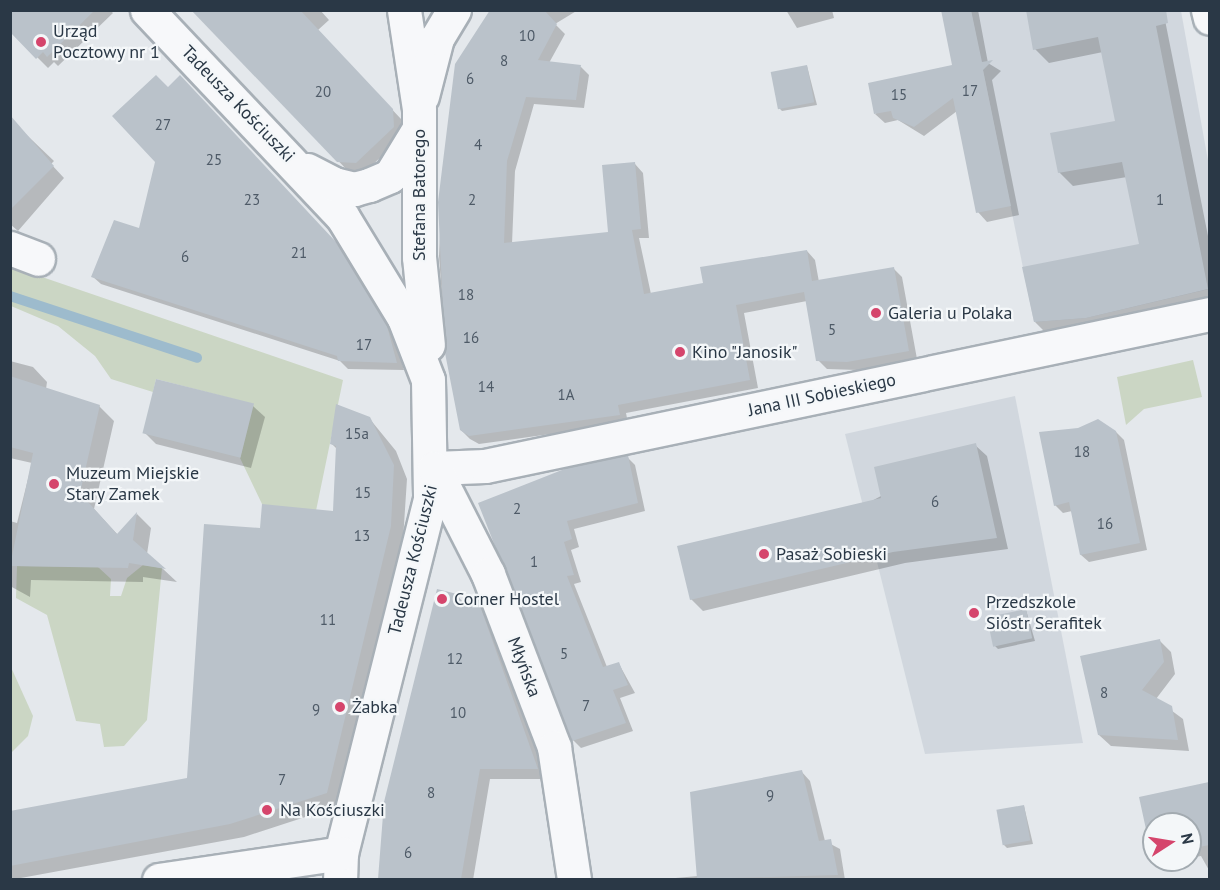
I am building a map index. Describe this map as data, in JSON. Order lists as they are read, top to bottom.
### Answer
{
  "streets": {
    "street": [
      "Tadeusza Kościuszki",
      "Stefana Batorego",
      "Jana III Sobieskiego",
      "Młyńska"
    ]
  },
  "crossings": [
    ["Tadeusza Kościuszki", "Stefana Batorego"],
    ["Tadeusza Kościuszki", "Jana III Sobieskiego"],
    ["Tadeusza Kościuszki", "Młyńska"],
    ["Jana III Sobieskiego", "Młyńska"]
  ],
  "places": [
    "Urząd Pocztowy nr 1",
    "Galeria u Polaka",
    "Kino \"Janosik\"",
    "Muzeum Miejskie Stary Zamek",
    "Pasaż Sobieski",
    "Corner Hostel",
    "Przedszkole Sióstr Serafitek",
    "Żabka",
    "Na Kościuszki"
  ],
  "house_numbers": [
    "10",
    "8",
    "6",
    "17",
    "20",
    "15",
    "27",
    "4",
    "25",
    "23",
    "2",
    "1",
    "21",
    "6",
    "18",
    "5",
    "16",
    "17",
    "14",
    "1A",
    "15a",
    "18",
    "15",
    "6",
    "2",
    "16",
    "13",
    "1",
    "11",
    "5",
    "12",
    "8",
    "7",
    "9",
    "10",
    "7",
    "8",
    "9",
    "6"
  ],
  "north": "right"
}
